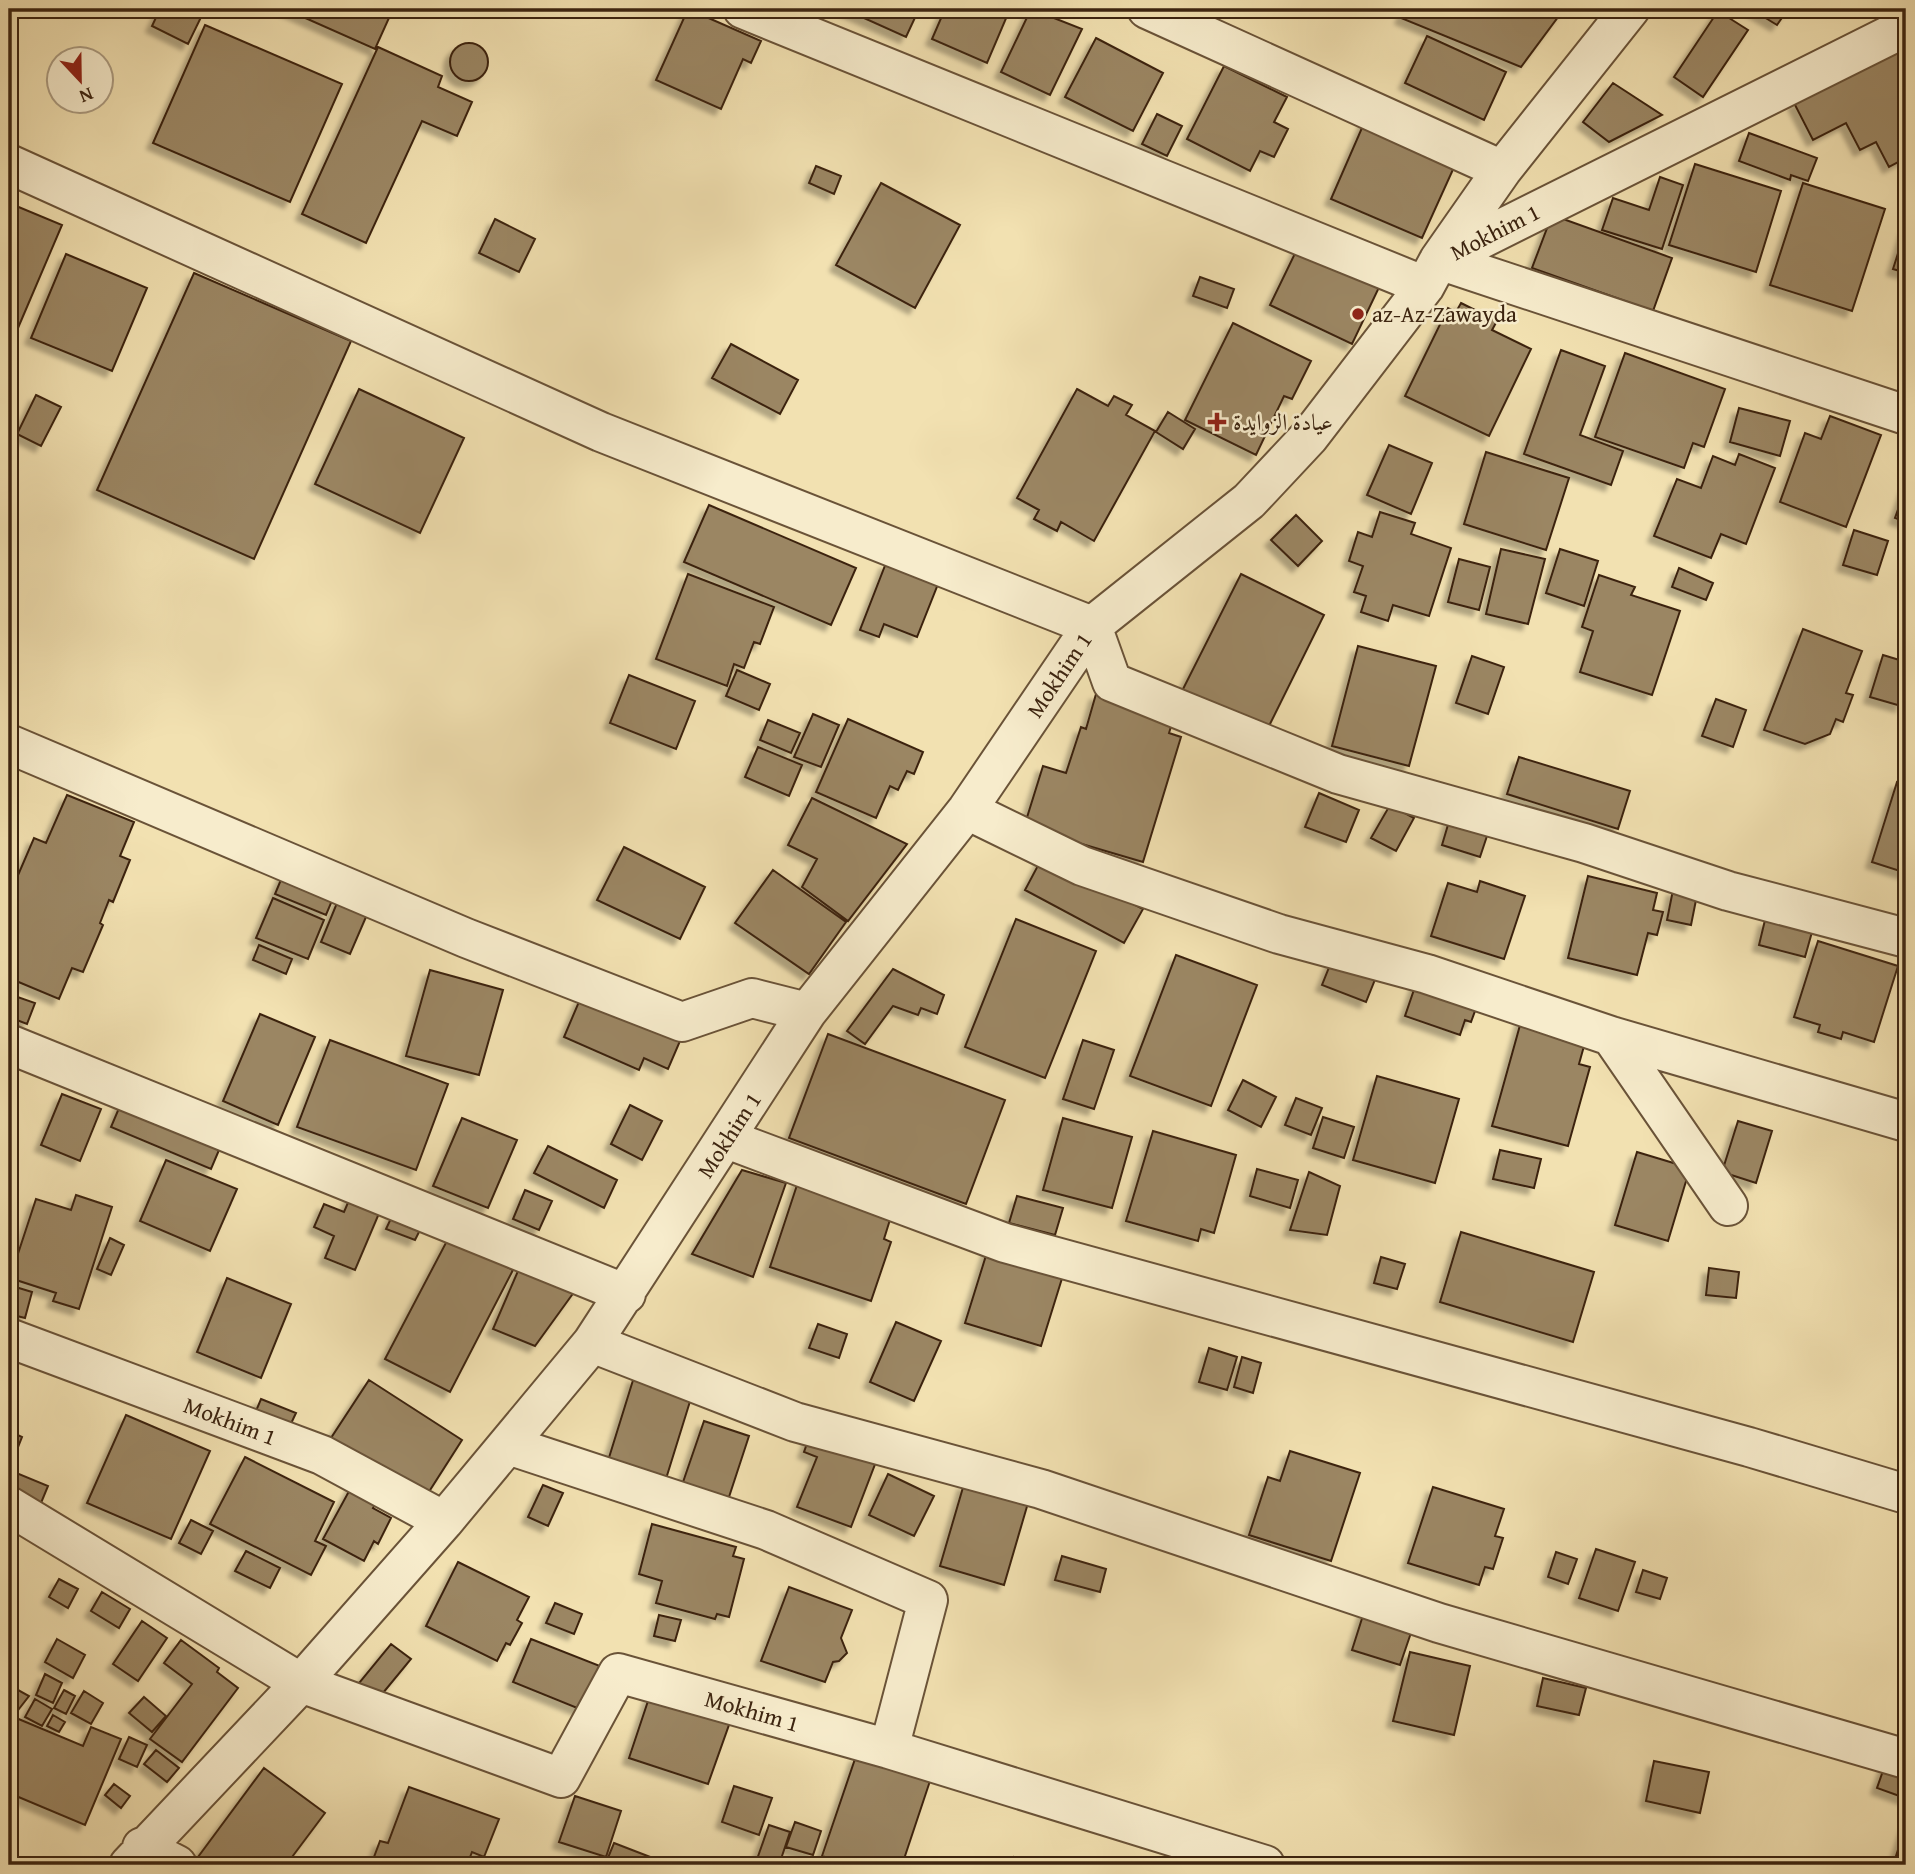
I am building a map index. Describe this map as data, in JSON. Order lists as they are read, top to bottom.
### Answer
{
  "streets": {
    "street": ["Mokhim 1"]
  },
  "places": {
    "other": ["az-Az-Zawayda"],
    "health": ["عيادة الزوايدة"]
  },
  "north": "bottom"
}
